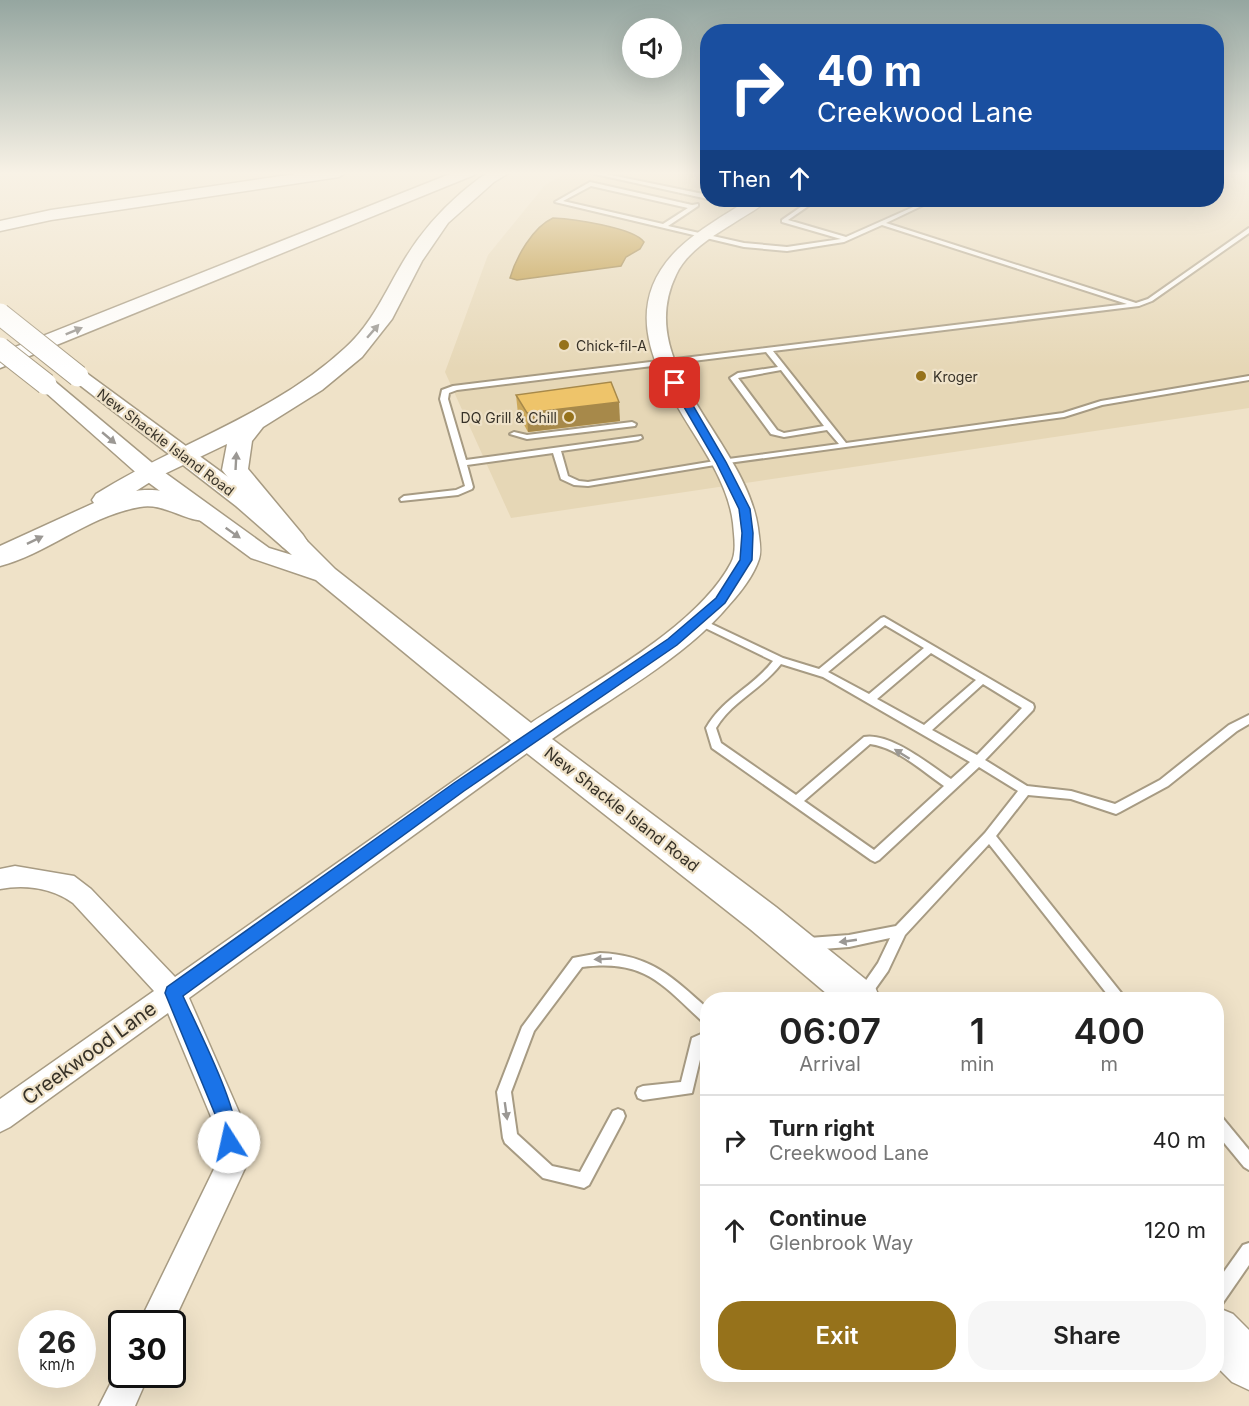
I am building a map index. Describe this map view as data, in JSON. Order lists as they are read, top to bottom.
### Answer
{
  "streets": {
    "main road": ["New Shackle Island Road"],
    "street": ["Creekwood Lane"]
  },
  "crossings": [
    ["New Shackle Island Road", "Creekwood Lane"]
  ],
  "places": ["Chick-fil-A", "Kroger", "DQ Grill & Chill"],
  "page": {
    "turn": ["40 m", "Creekwood Lane"],
    "then": "Then",
    "eta": [
      "06:07",
      "Arrival",
      "1",
      "min",
      "400",
      "m"
    ],
    "list": [
      {
        "name": "Turn right",
        "note": "Creekwood Lane",
        "value": "40 m"
      },
      {
        "name": "Continue",
        "note": "Glenbrook Way",
        "value": "120 m"
      }
    ],
    "buttons": ["Exit", "Share"],
    "speed": "26 km/h",
    "limit": "30"
  }
}
